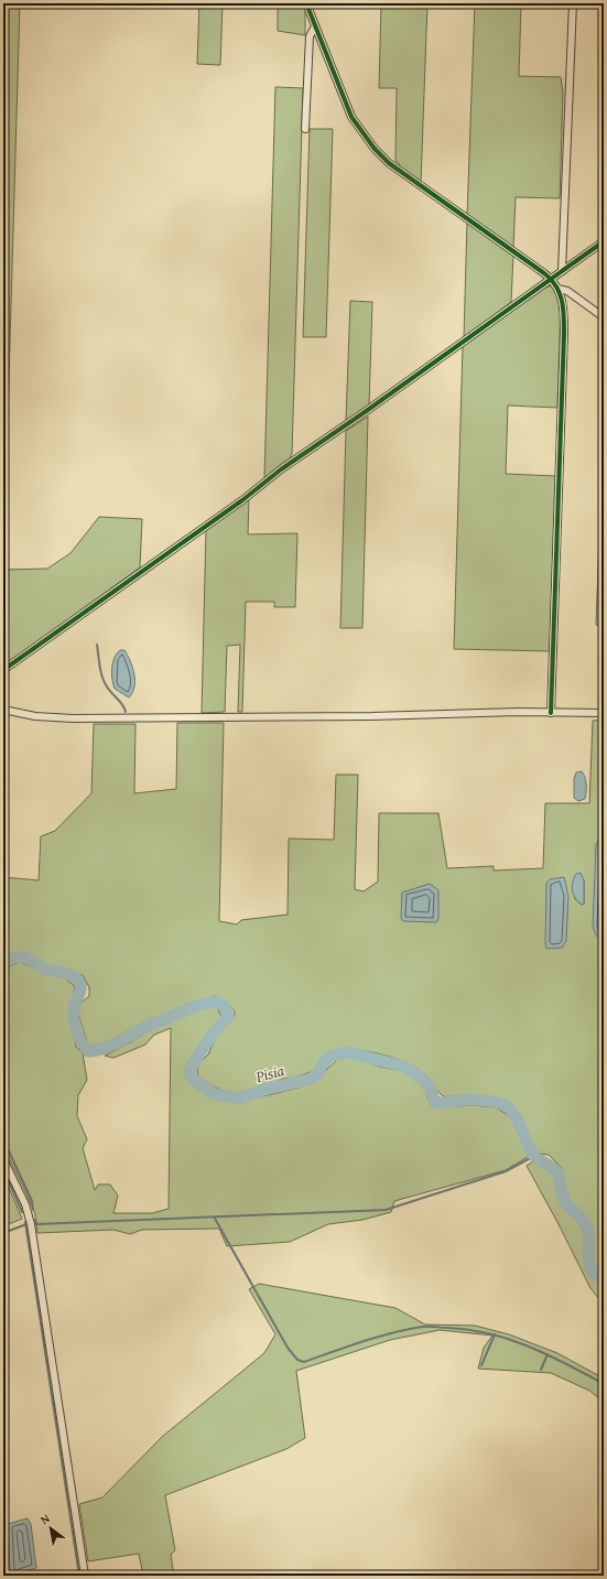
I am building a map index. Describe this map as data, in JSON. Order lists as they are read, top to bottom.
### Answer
{
  "water": ["Pisia"],
  "north": "top left"
}
